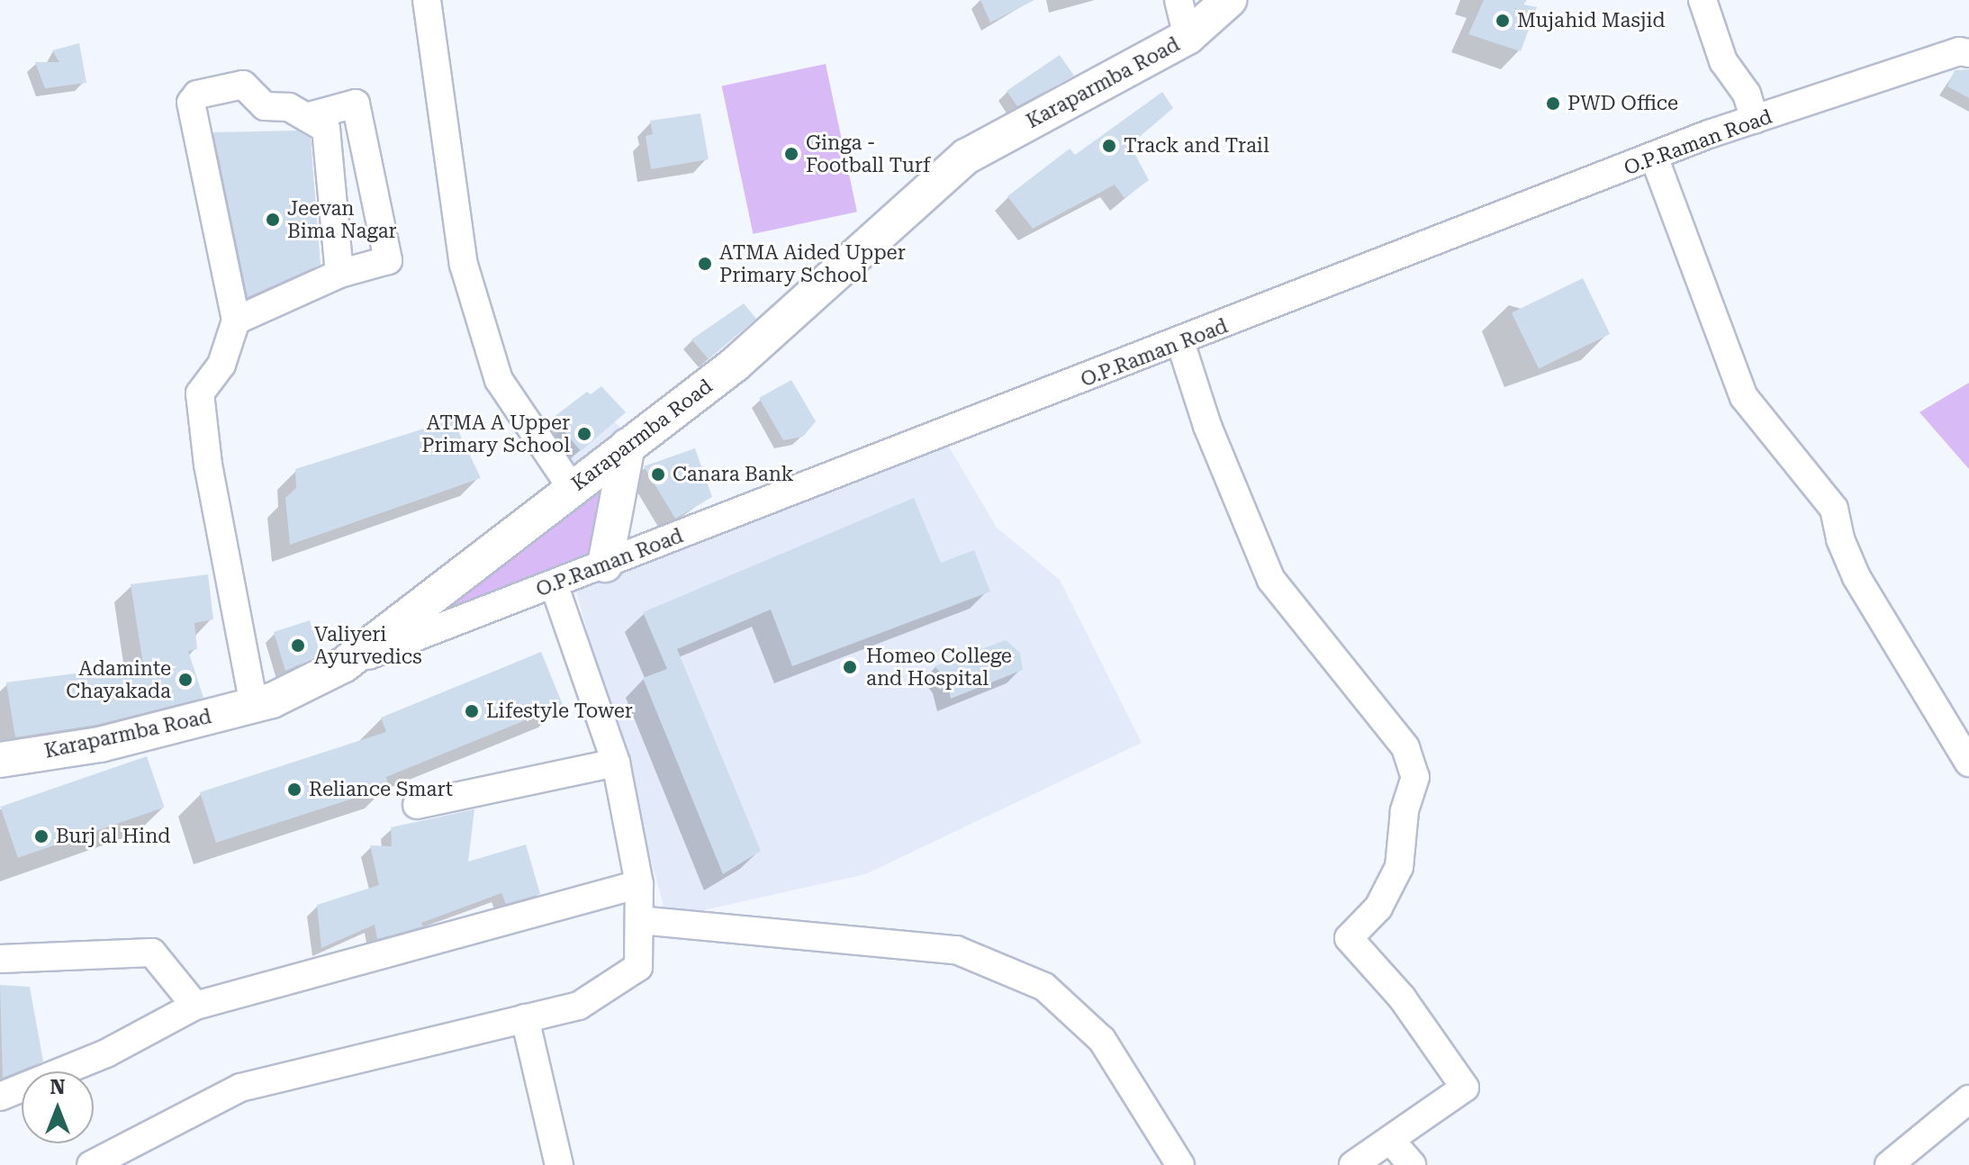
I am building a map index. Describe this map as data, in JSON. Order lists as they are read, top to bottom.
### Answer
{
  "streets": {
    "main road": ["Karaparmba Road"],
    "street": ["O.P.Raman Road"]
  },
  "crossings": [
    ["Karaparmba Road", "O.P.Raman Road"]
  ],
  "places": [
    "Mujahid Masjid",
    "PWD Office",
    "Track and Trail",
    "Ginga - Football Turf",
    "Jeevan Bima Nagar",
    "ATMA Aided Upper Primary School",
    "ATMA A Upper Primary School",
    "Canara Bank",
    "Valiyeri Ayurvedics",
    "Homeo College and Hospital",
    "Adaminte Chayakada",
    "Lifestyle Tower",
    "Reliance Smart",
    "Burj al Hind"
  ],
  "north": "top"
}
